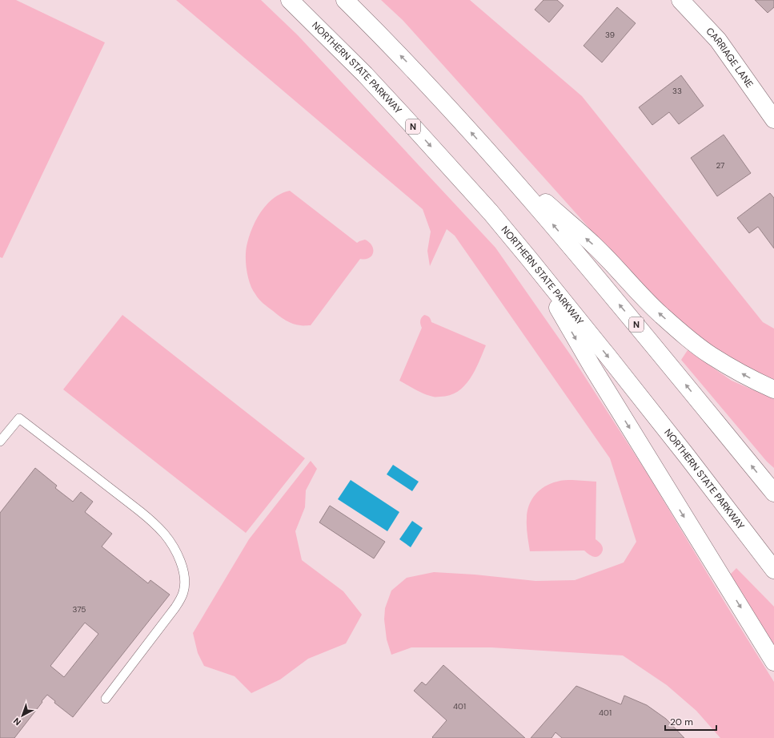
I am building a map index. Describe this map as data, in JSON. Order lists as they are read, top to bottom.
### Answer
{
  "streets": {
    "main road": ["CARRIAGE LANE", "NORTHERN STATE PARKWAY", "N"]
  },
  "house_numbers": [
    "39",
    "33",
    "27",
    "375",
    "401",
    "401"
  ],
  "scale_bar": "20 m",
  "north": "bottom left"
}
